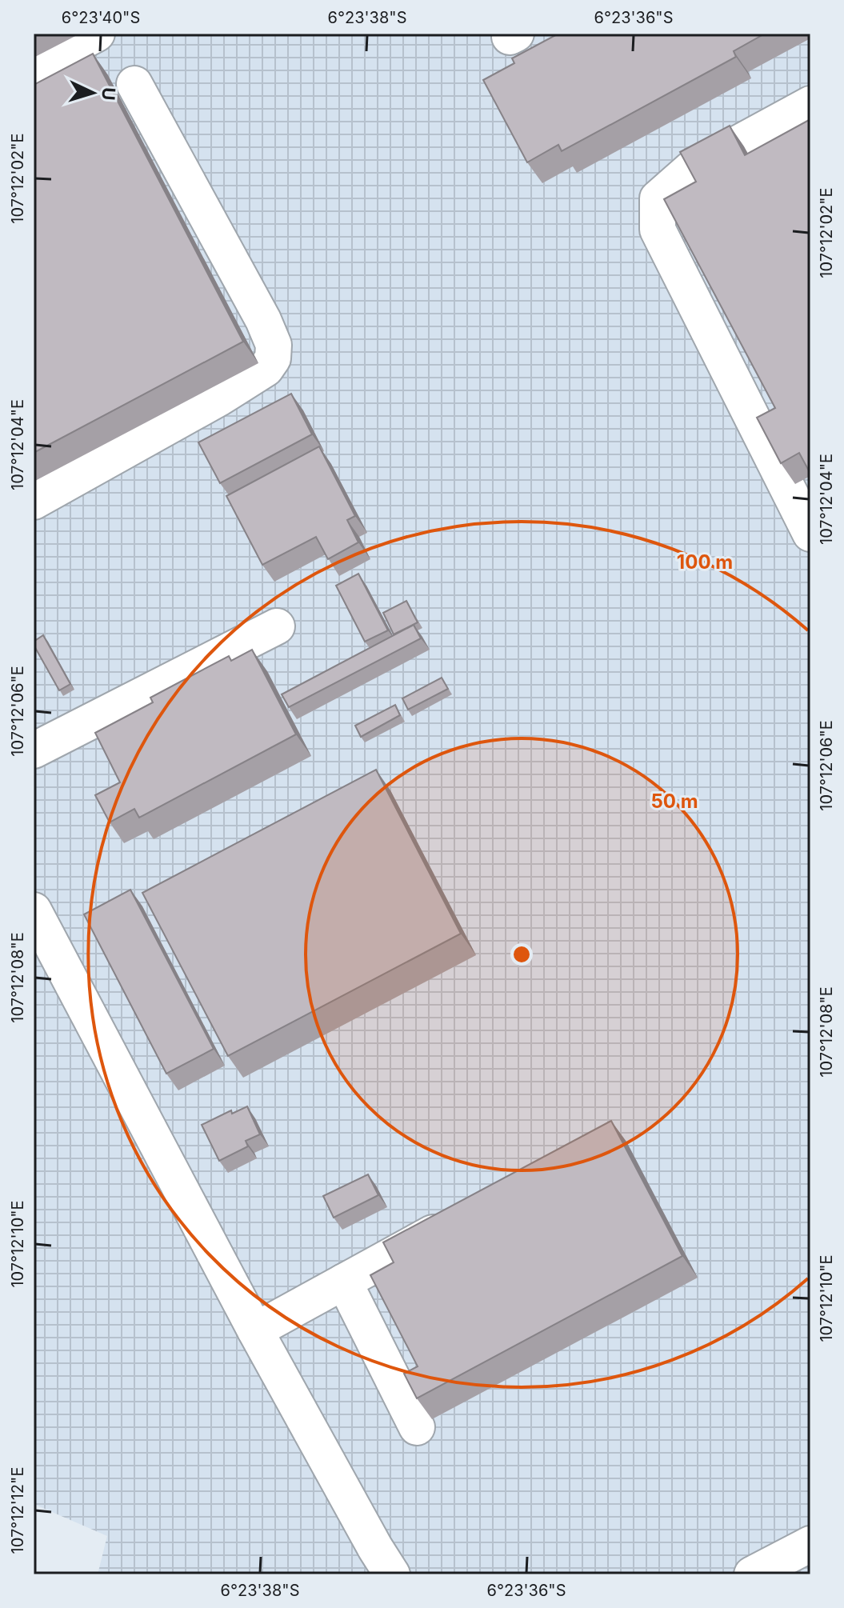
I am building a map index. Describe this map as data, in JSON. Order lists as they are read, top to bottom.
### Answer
{
  "north": "right",
  "coordinates": [
    "6°23'40\"S",
    "6°23'38\"S",
    "6°23'36\"S",
    "107°12'02\"E",
    "107°12'04\"E",
    "107°12'06\"E",
    "107°12'08\"E",
    "107°12'10\"E",
    "107°12'12\"E"
  ],
  "rings": ["100 m", "50 m"]
}
